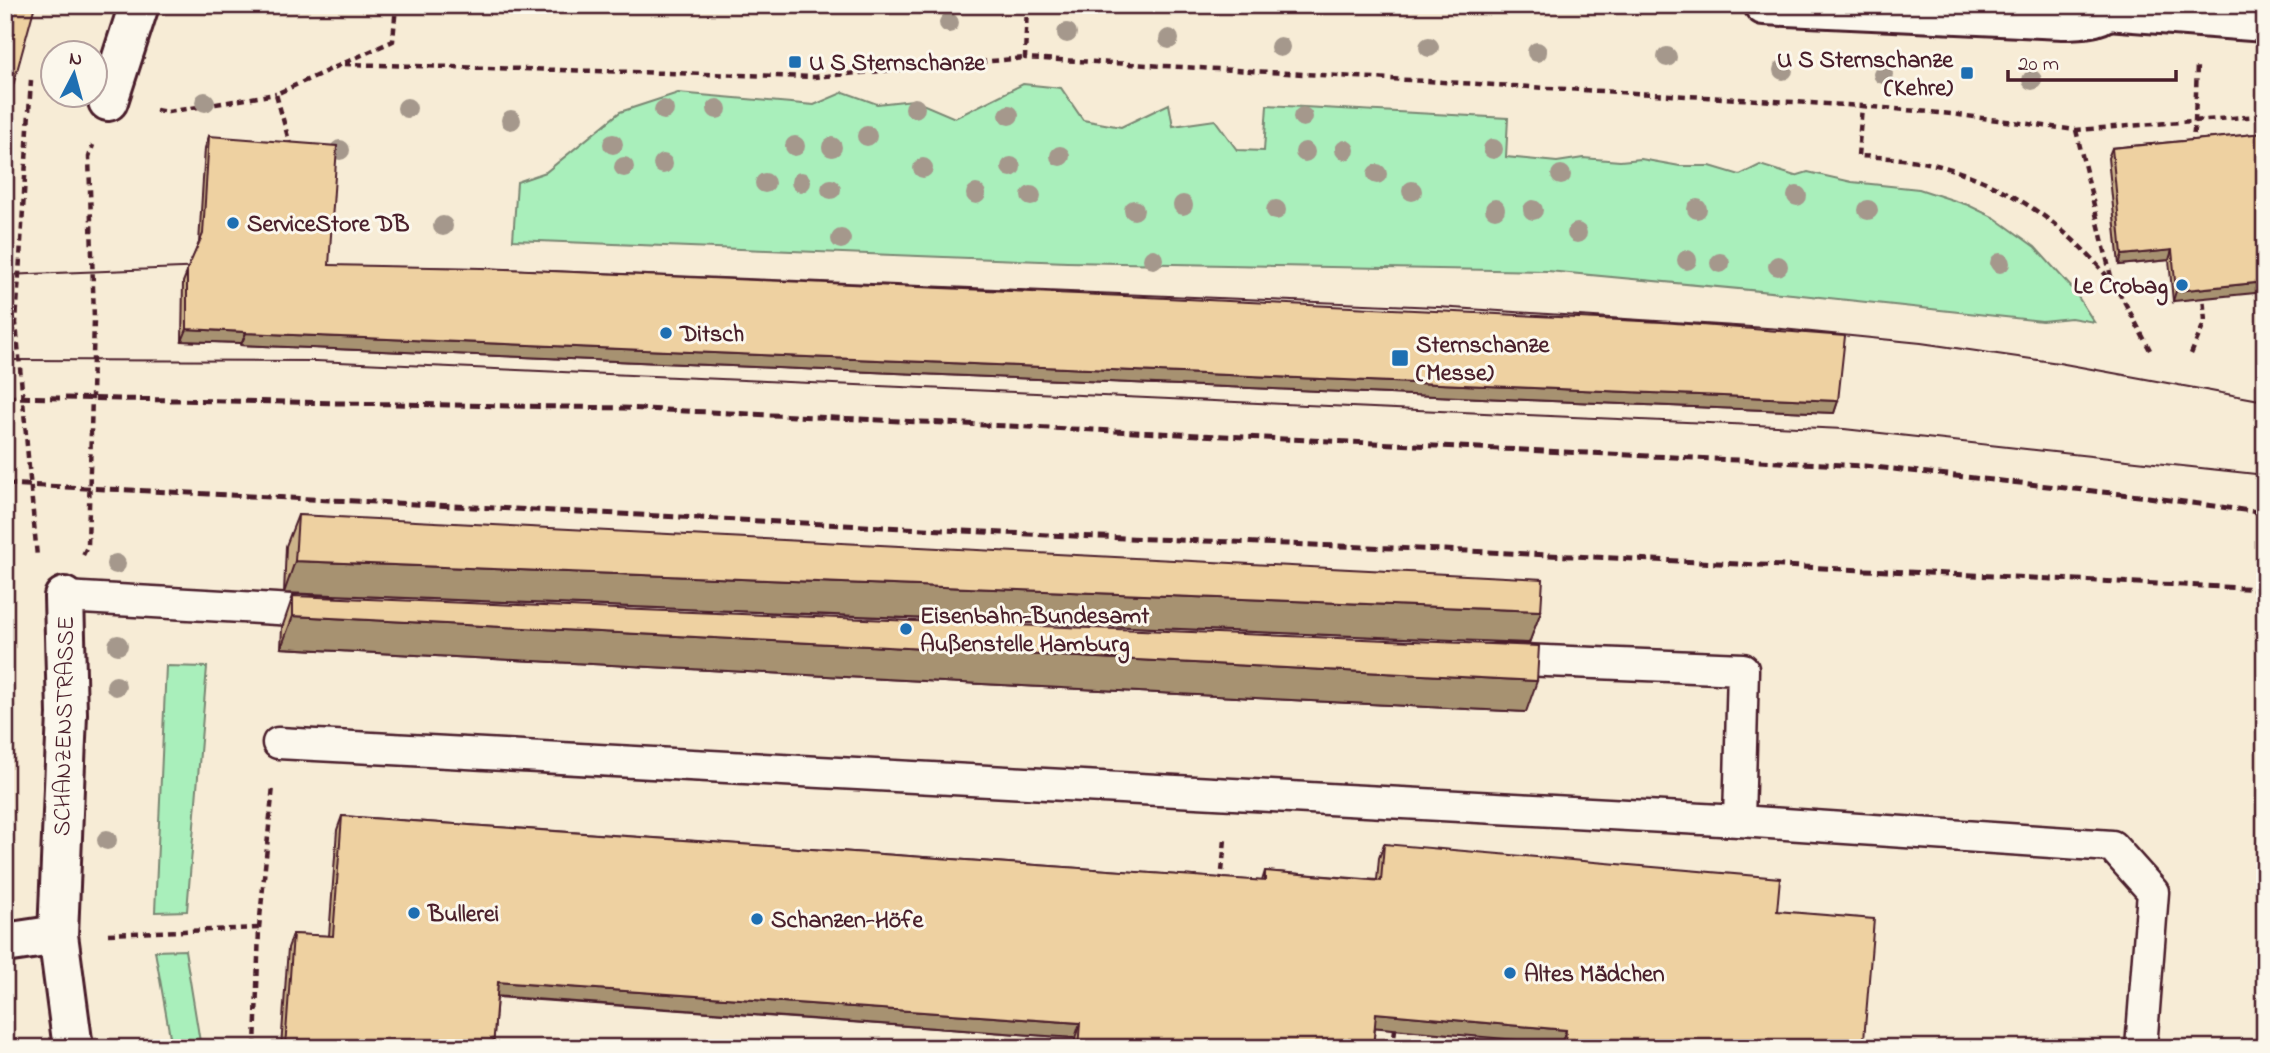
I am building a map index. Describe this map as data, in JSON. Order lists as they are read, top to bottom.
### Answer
{
  "streets": {
    "street": ["SCHANZENSTRASSE"]
  },
  "places": {
    "transit": ["U S Sternschanze", "U S Sternschanze (Kehre)", "Sternschanze (Messe)"],
    "other": [
      "ServiceStore DB",
      "Le Crobag",
      "Ditsch",
      "Eisenbahn-Bundesamt Außenstelle Hamburg",
      "Bullerei",
      "Schanzen-Höfe",
      "Altes Mädchen"
    ]
  },
  "scale_bar": "20 m",
  "north": "top"
}
